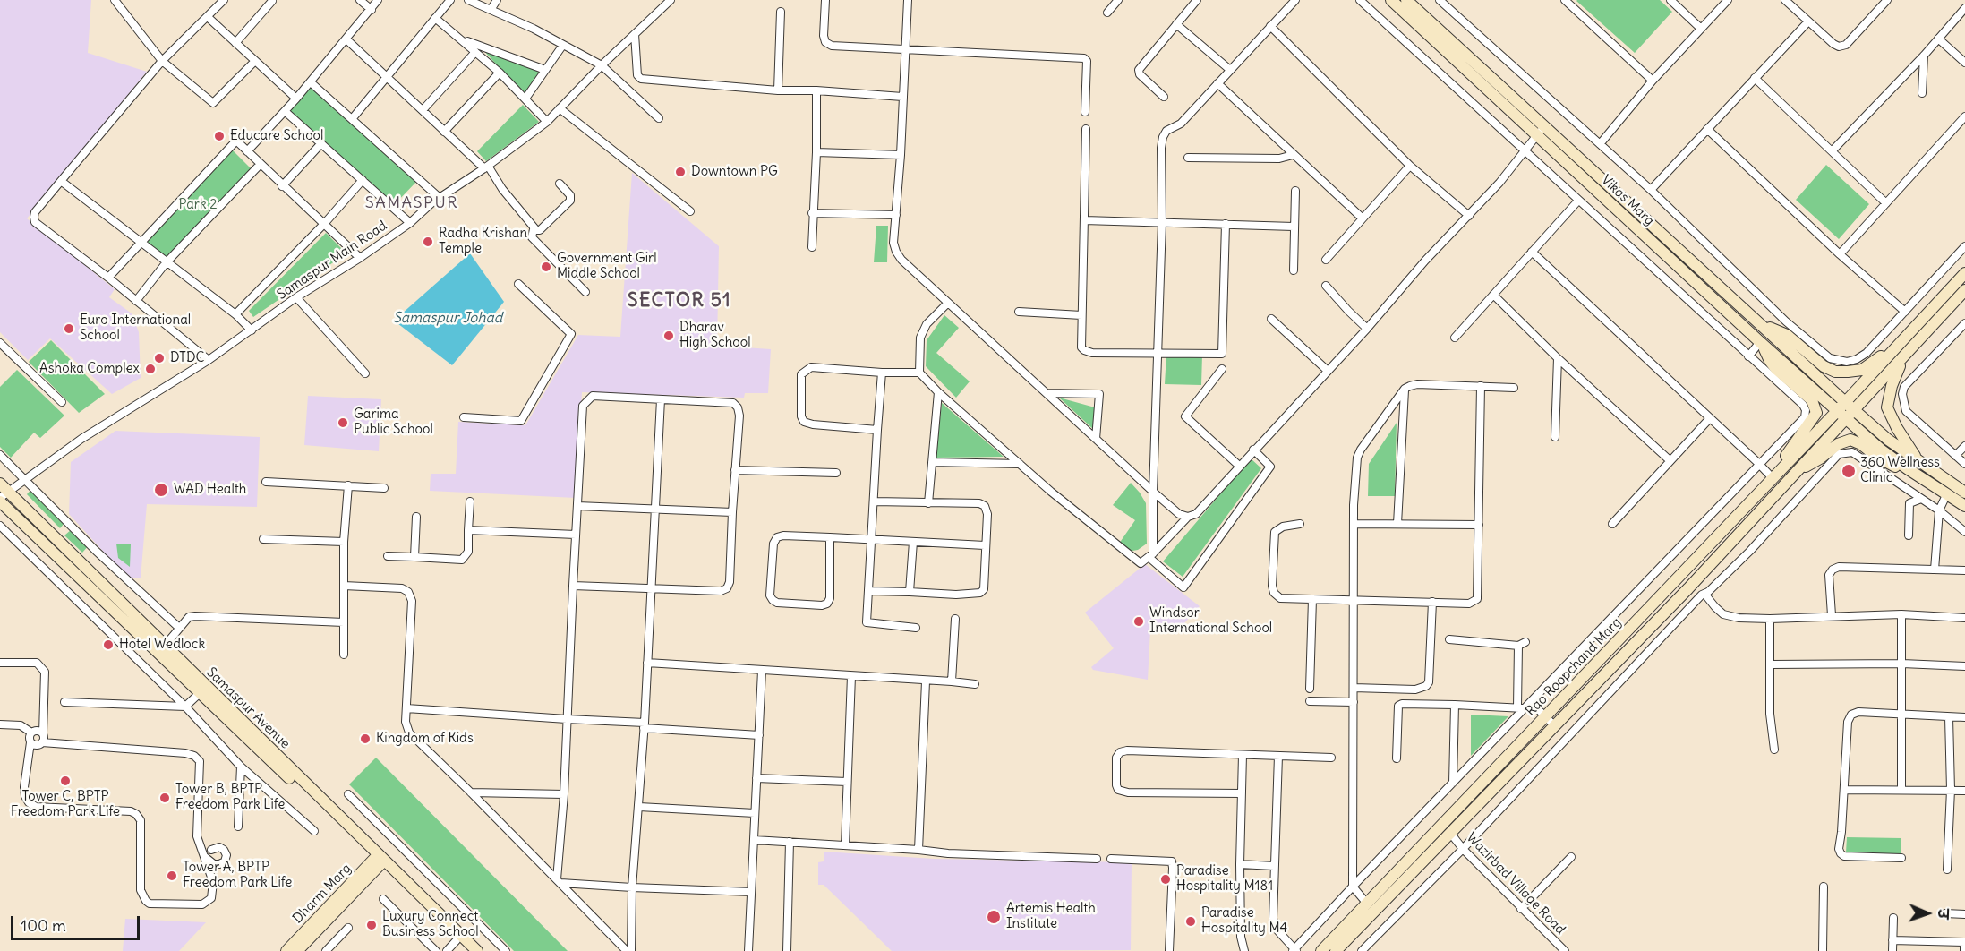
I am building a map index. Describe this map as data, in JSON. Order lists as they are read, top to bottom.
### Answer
{
  "streets": {
    "main road": [
      "Vikas Marg",
      "Rao Roopchand Marg",
      "Samaspur Avenue",
      "Dharm Marg"
    ],
    "street": ["Samaspur Main Road", "Wazirbad Village Road"]
  },
  "crossings": [
    ["Vikas Marg", "Rao Roopchand Marg"],
    ["Samaspur Main Road", "Samaspur Avenue"],
    ["Rao Roopchand Marg", "Wazirbad Village Road"],
    ["Samaspur Avenue", "Dharm Marg"]
  ],
  "districts": ["SAMASPUR", "SECTOR 51"],
  "water": ["Samaspur Johad"],
  "parks": ["Park 2"],
  "places": [
    "Educare School",
    "Downtown PG",
    "Radha Krishan Temple",
    "Government Girl Middle School",
    "Euro International School",
    "Dharav High School",
    "DTDC",
    "Ashoka Complex",
    "Garima Public School",
    "360 Wellness Clinic",
    "WAD Health",
    "Windsor International School",
    "Hotel Wedlock",
    "Kingdom of Kids",
    "Tower C, BPTP Freedom Park Life",
    "Tower B, BPTP Freedom Park Life",
    "Tower A, BPTP Freedom Park Life",
    "Paradise Hospitality M181",
    "Artemis Health Institute",
    "Paradise Hospitality M4",
    "Luxury Connect Business School"
  ],
  "scale_bar": "100 m",
  "north": "right"
}
